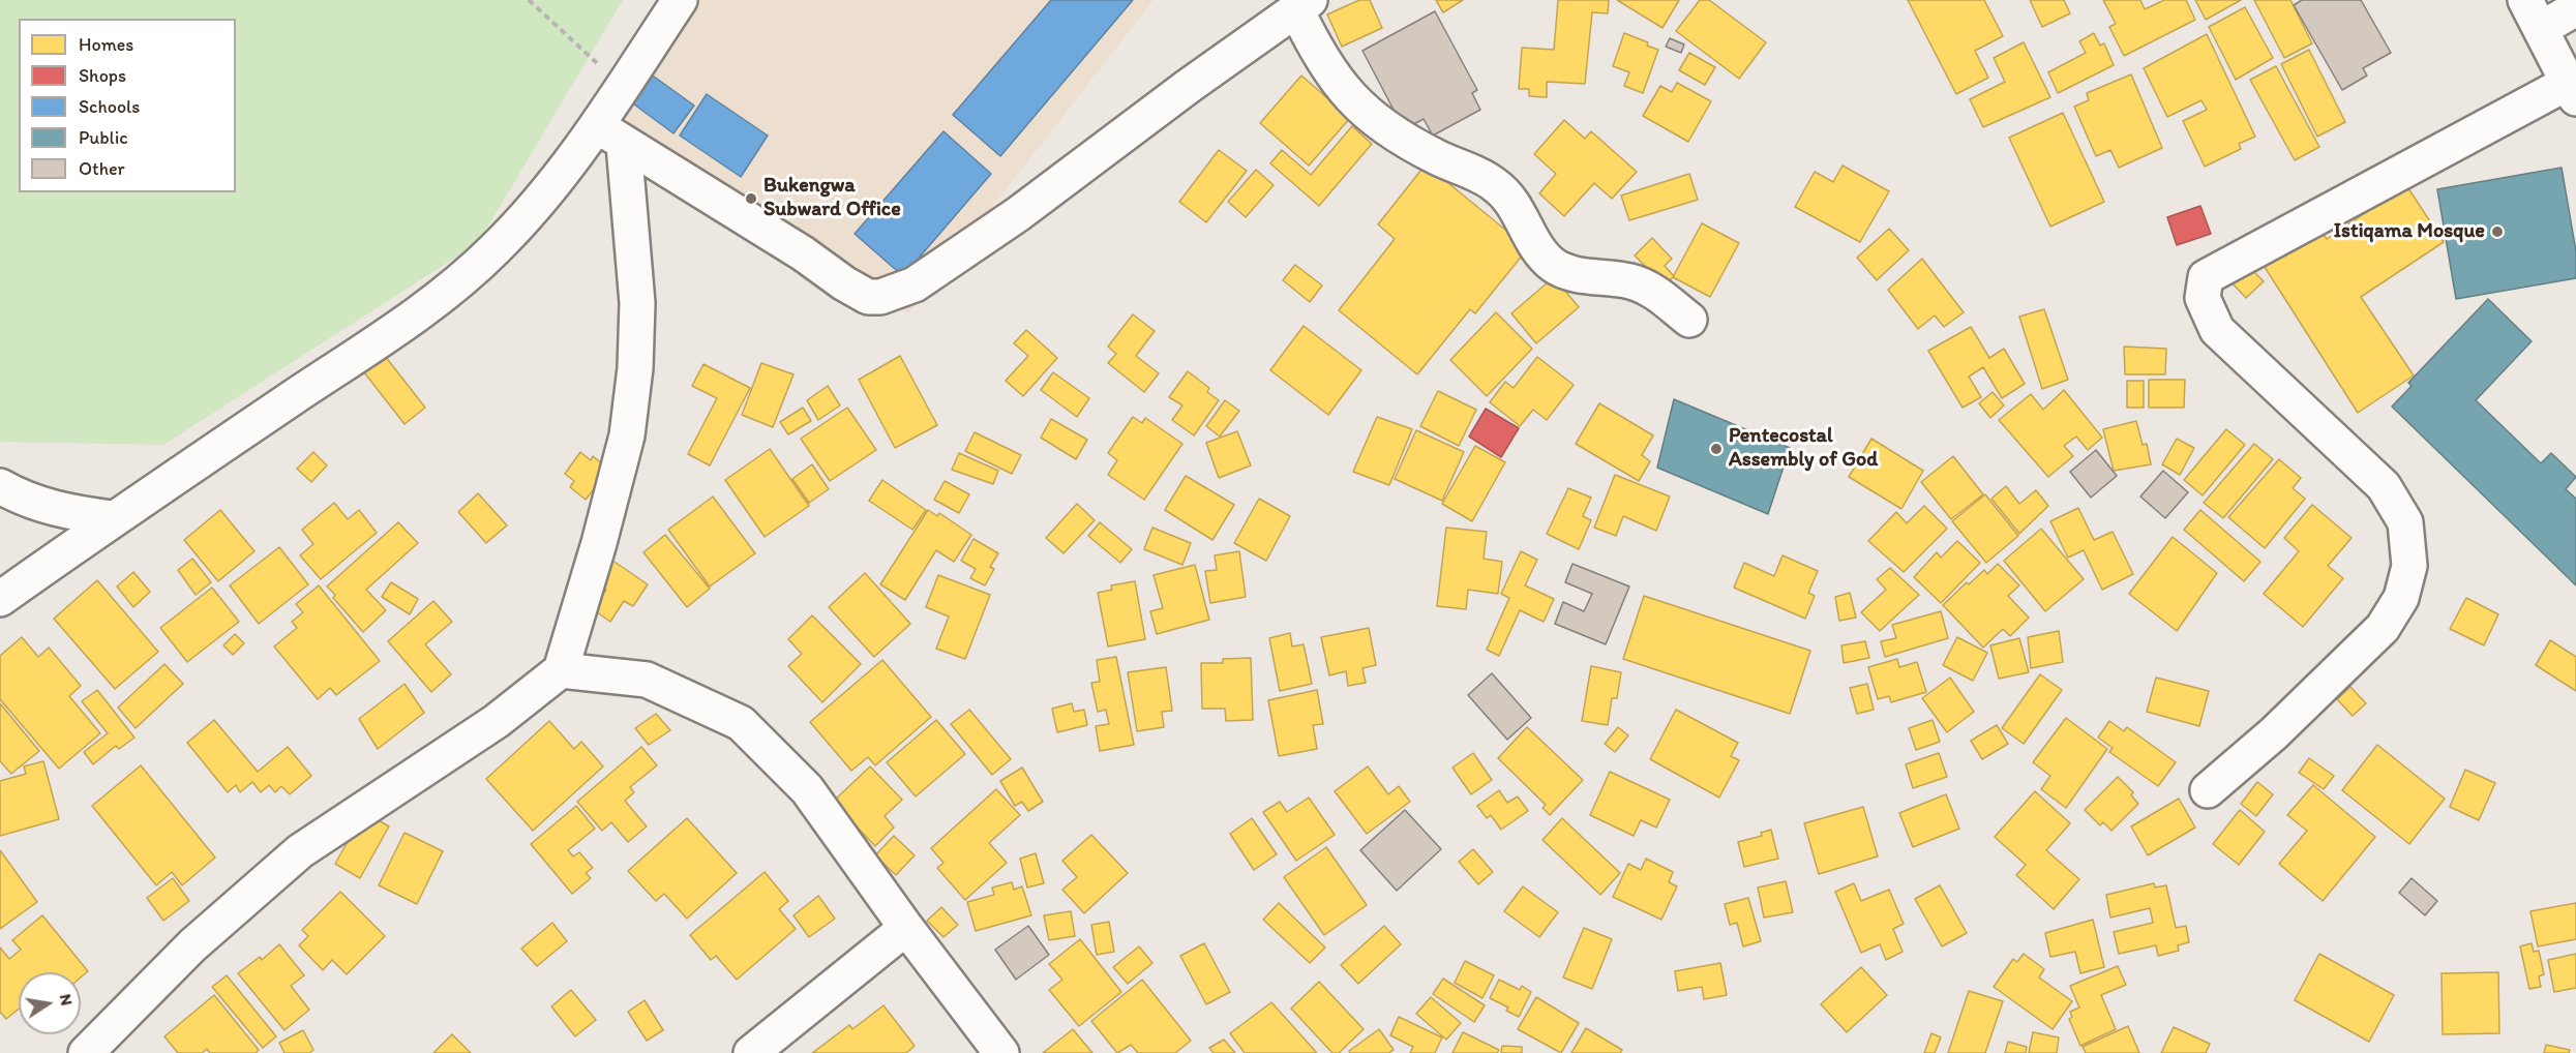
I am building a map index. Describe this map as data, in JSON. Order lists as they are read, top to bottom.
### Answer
{
  "places": ["Bukengwa Subward Office", "Istiqama Mosque", "Pentecostal Assembly of God"],
  "legend": [
    "Homes",
    "Shops",
    "Schools",
    "Public",
    "Other"
  ],
  "north": "right"
}
